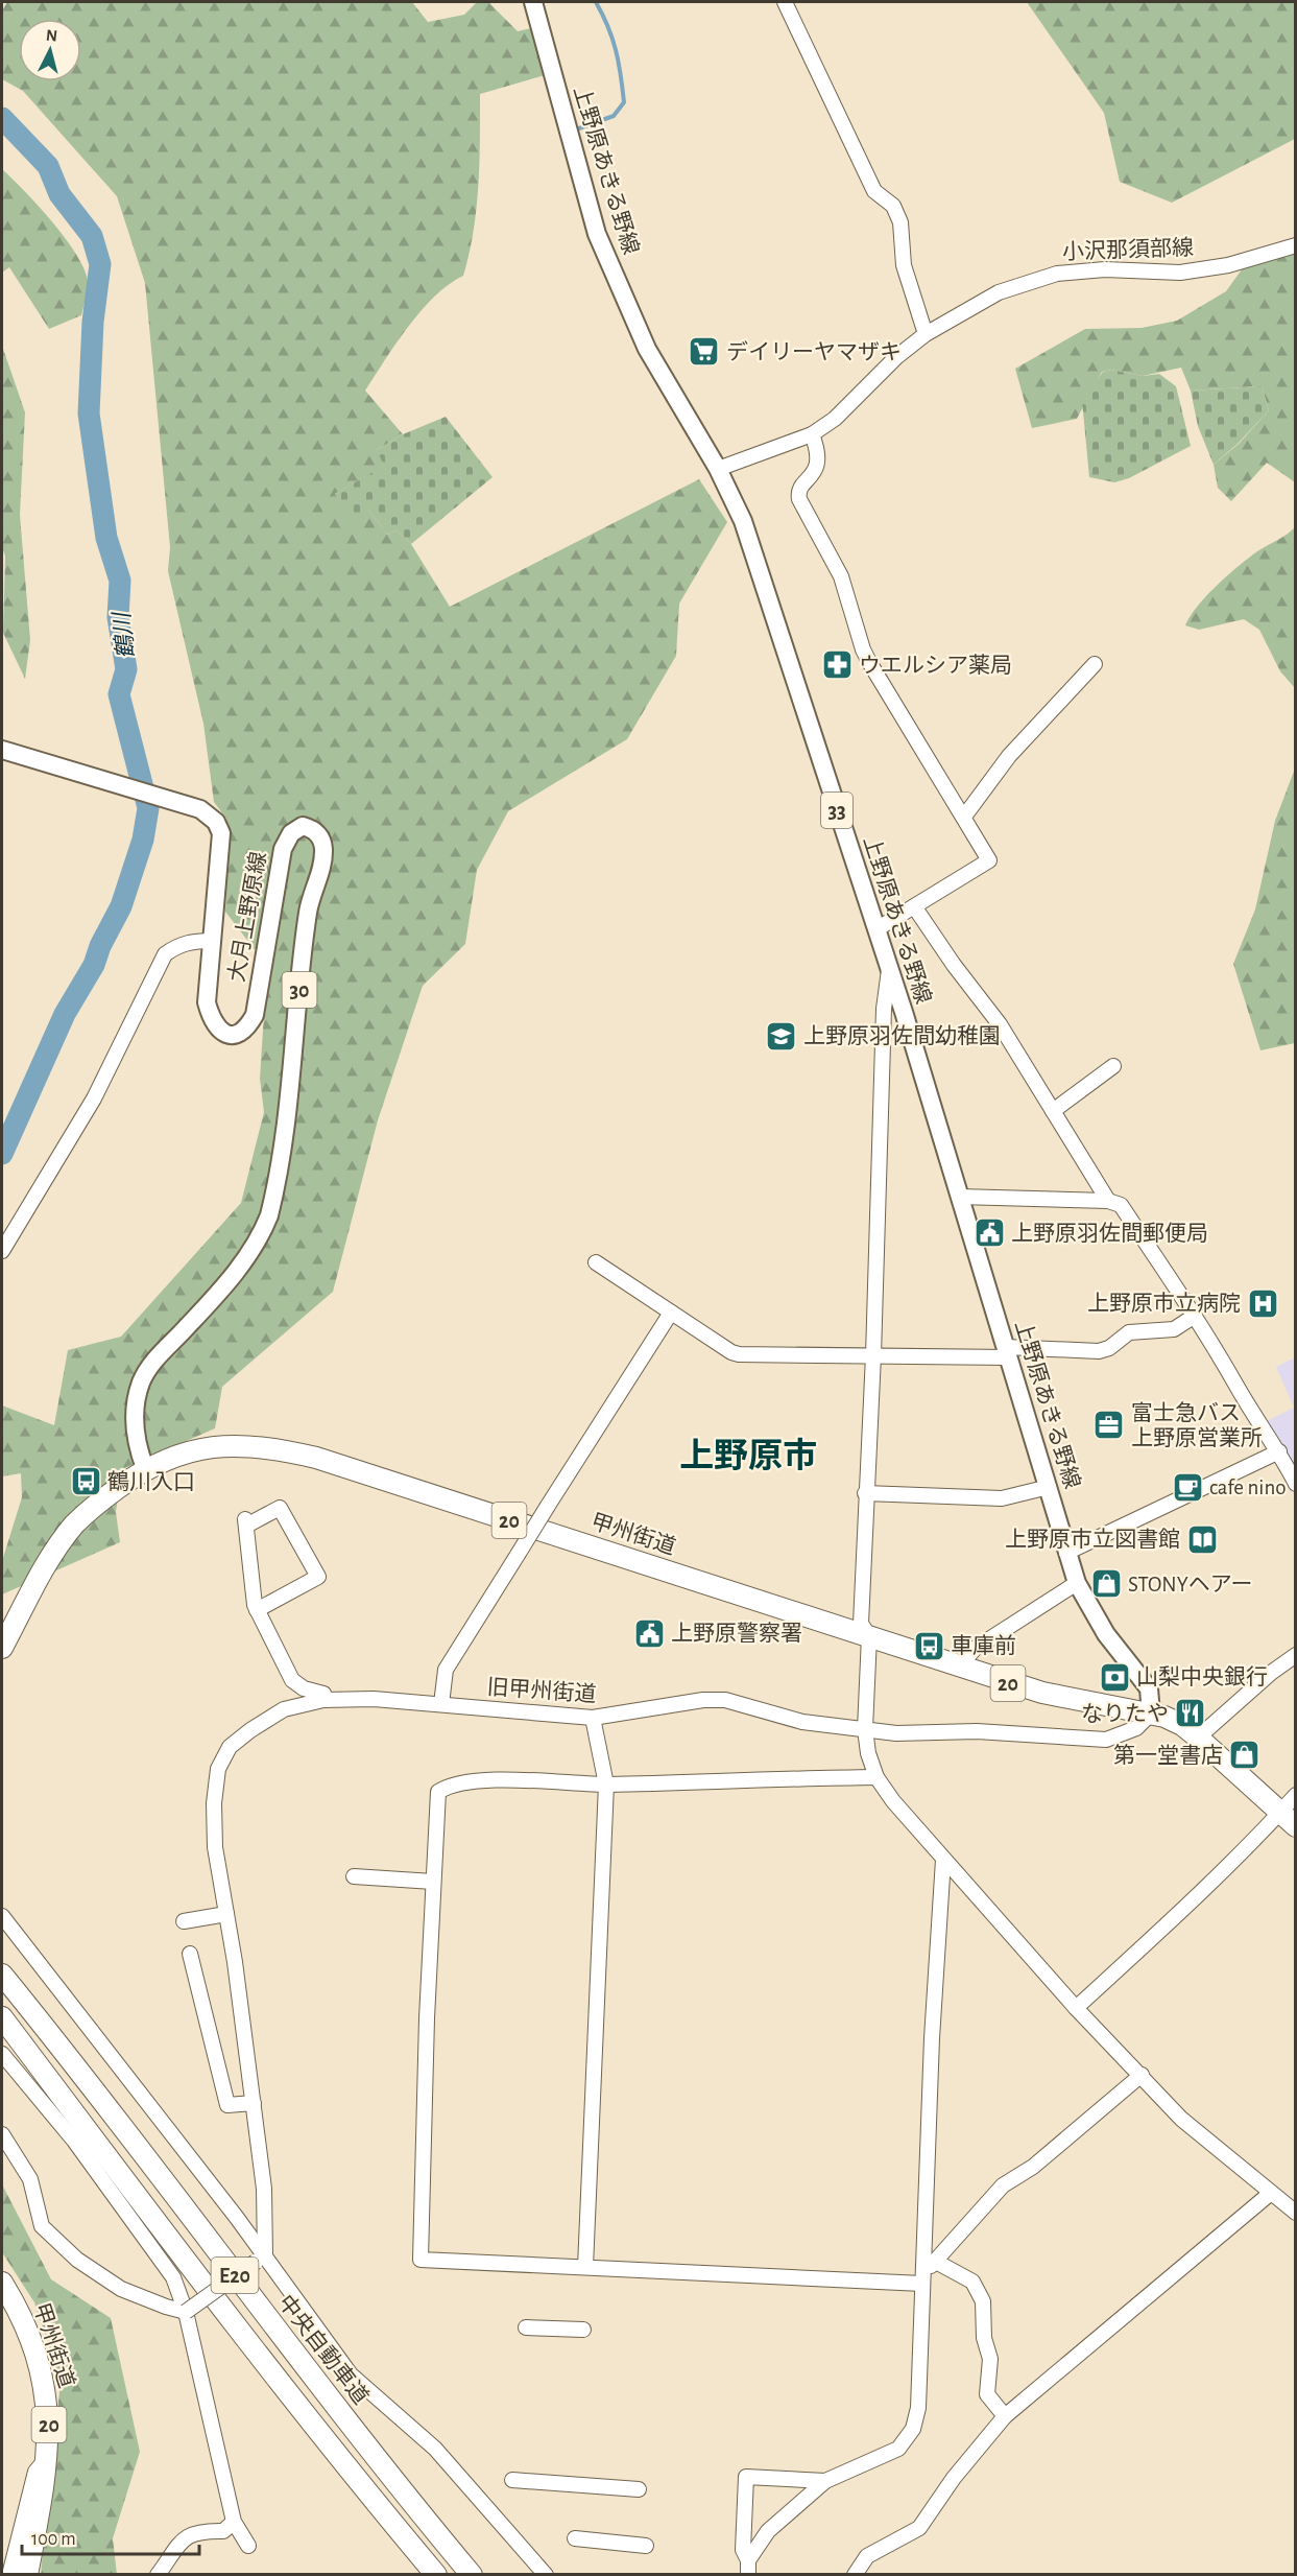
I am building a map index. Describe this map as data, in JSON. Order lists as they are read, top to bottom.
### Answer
{
  "streets": {
    "highway": [
      "20",
      "甲州街道",
      "E20",
      "中央自動車道"
    ],
    "main road": [
      "上野原あきる野線",
      "33",
      "大月上野原線",
      "30"
    ],
    "street": ["小沢那須部線", "旧甲州街道"]
  },
  "crossings": [
    ["上野原あきる野線", "小沢那須部線"],
    ["上野原あきる野線", "甲州街道"],
    ["上野原あきる野線", "旧甲州街道"],
    ["大月上野原線", "甲州街道"],
    ["甲州街道", "旧甲州街道"]
  ],
  "districts": ["上野原市"],
  "water": ["鶴川"],
  "places": {
    "supermarket": ["デイリーヤマザキ"],
    "pharmacy": ["ウエルシア薬局"],
    "school or university": ["上野原羽佐間幼稚園"],
    "public building": ["上野原羽佐間郵便局", "上野原警察署"],
    "hospital": ["上野原市立病院"],
    "office": ["富士急バス 上野原営業所"],
    "bus stop": ["鶴川入口", "車庫前"],
    "cafe": ["cafe nino"],
    "library": ["上野原市立図書館"],
    "shop": ["STONYヘアー", "第一堂書店"],
    "bank": ["山梨中央銀行"],
    "restaurant": ["なりたや"]
  },
  "scale_bar": "100 m",
  "north": "top"
}
